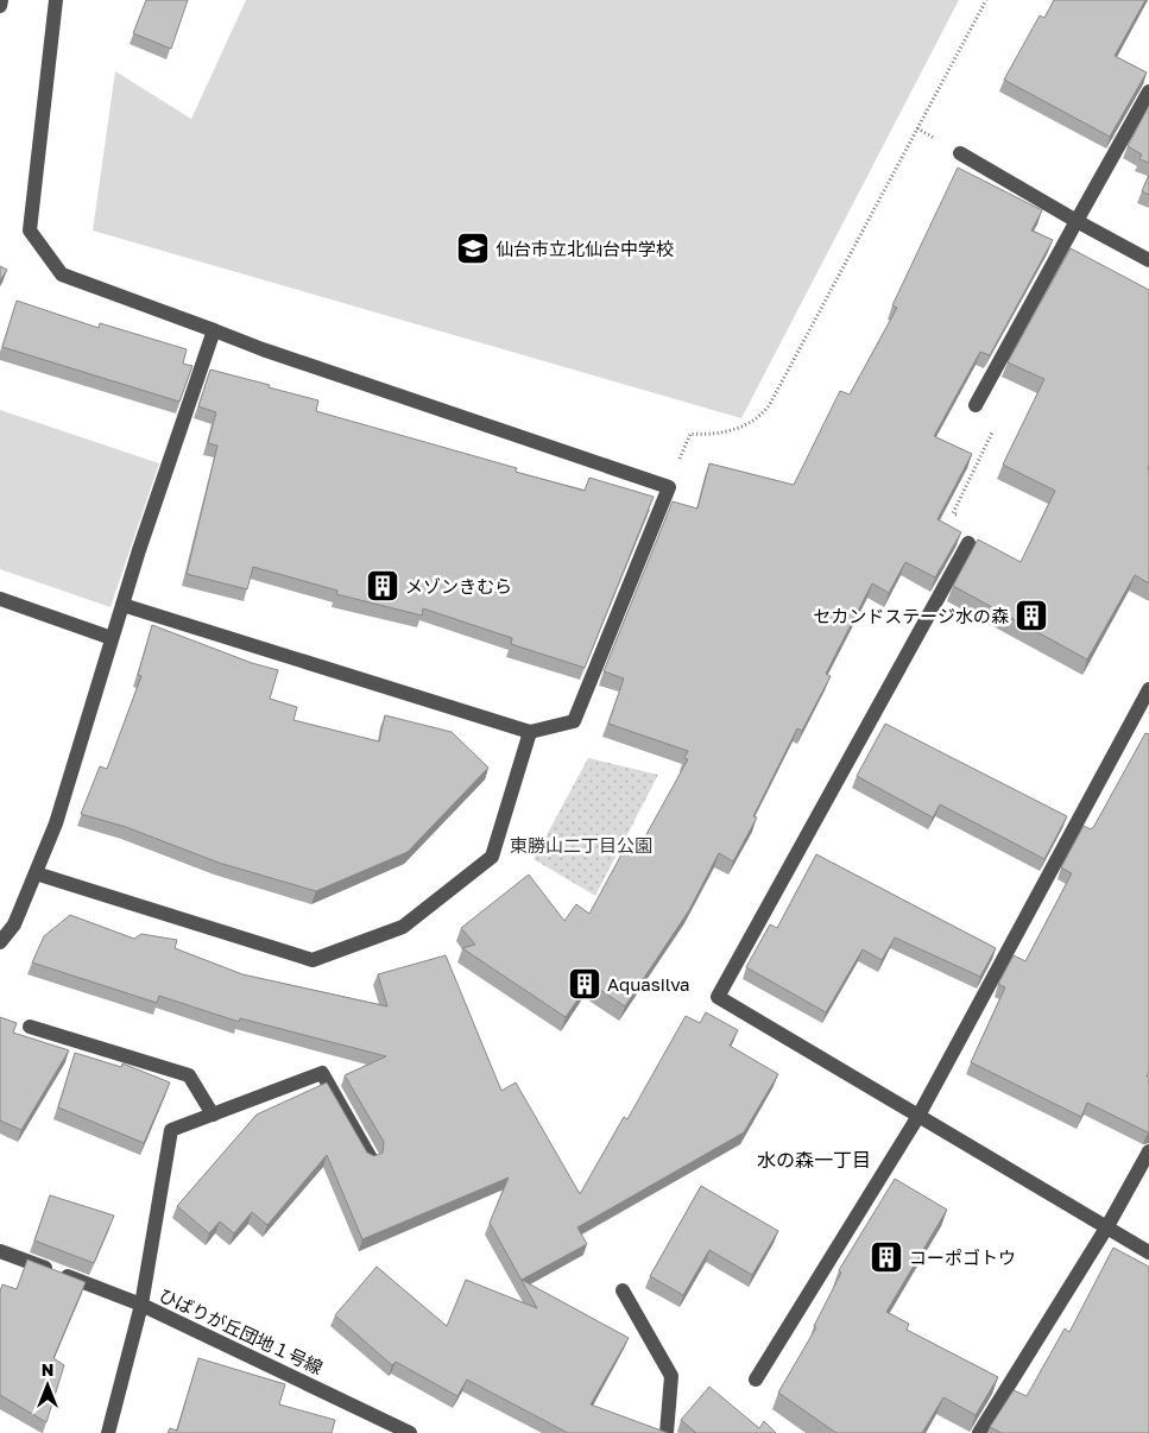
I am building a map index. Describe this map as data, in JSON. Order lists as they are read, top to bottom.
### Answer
{
  "streets": {
    "street": ["ひばりが丘団地１号線"]
  },
  "districts": ["水の森一丁目"],
  "parks": ["東勝山二丁目公園"],
  "places": {
    "school or university": ["仙台市立北仙台中学校"],
    "building": [
      "メゾンきむら",
      "セカンドステージ水の森",
      "Aquasilva",
      "コーポゴトウ"
    ]
  },
  "north": "top"
}
